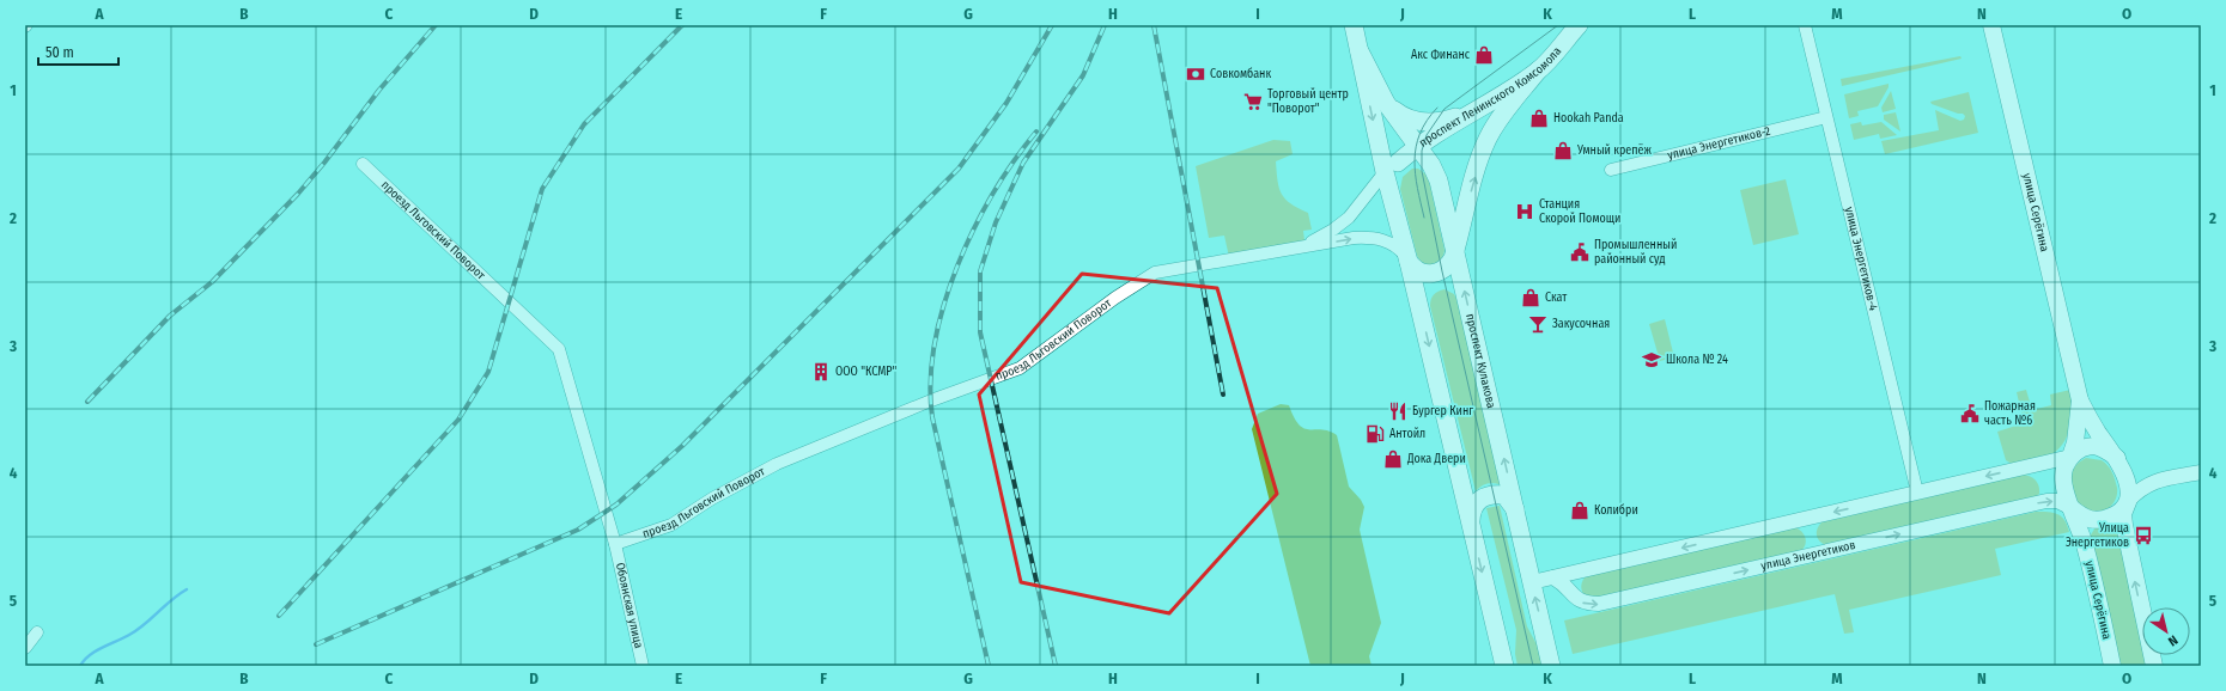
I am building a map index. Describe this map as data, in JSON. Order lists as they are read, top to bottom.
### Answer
{
  "streets": {
    "main road": ["проспект Ленинского Комсомола", "улица Серёгина", "проспект Кулакова"],
    "street": [
      "улица Энергетиков-2",
      "проезд Льговский Поворот",
      "улица Энергетиков-4",
      "улица Энергетиков",
      "Обоянская улица"
    ]
  },
  "crossings": [
    ["проспект Ленинского Комсомола", "проспект Кулакова"],
    ["улица Энергетиков-2", "улица Энергетиков-4"],
    ["улица Серёгина", "улица Энергетиков"],
    ["проезд Льговский Поворот", "Обоянская улица"]
  ],
  "places": {
    "shop": [
      "Акс Финанс",
      "Hookah Panda",
      "Умный крепёж",
      "Скат",
      "Дока Двери",
      "Колибри"
    ],
    "bank": ["Совкомбанк"],
    "supermarket": ["Торговый центр \"Поворот\""],
    "hospital": ["Станция Скорой Помощи"],
    "public building": ["Промышленный районный суд", "Пожарная часть №6"],
    "bar": ["Закусочная"],
    "school or university": ["Школа № 24"],
    "building": ["ООО \"КСМР\""],
    "restaurant": ["Бургер Кинг"],
    "fuel station": ["Антойл"],
    "bus stop": ["Улица Энергетиков"]
  },
  "scale_bar": "50 m",
  "north": "bottom right",
  "grid": {
    "columns": [
      "A",
      "B",
      "C",
      "D",
      "E",
      "F",
      "G",
      "H",
      "I",
      "J",
      "K",
      "L",
      "M",
      "N",
      "O"
    ],
    "rows": [
      "1",
      "2",
      "3",
      "4",
      "5"
    ]
  }
}
